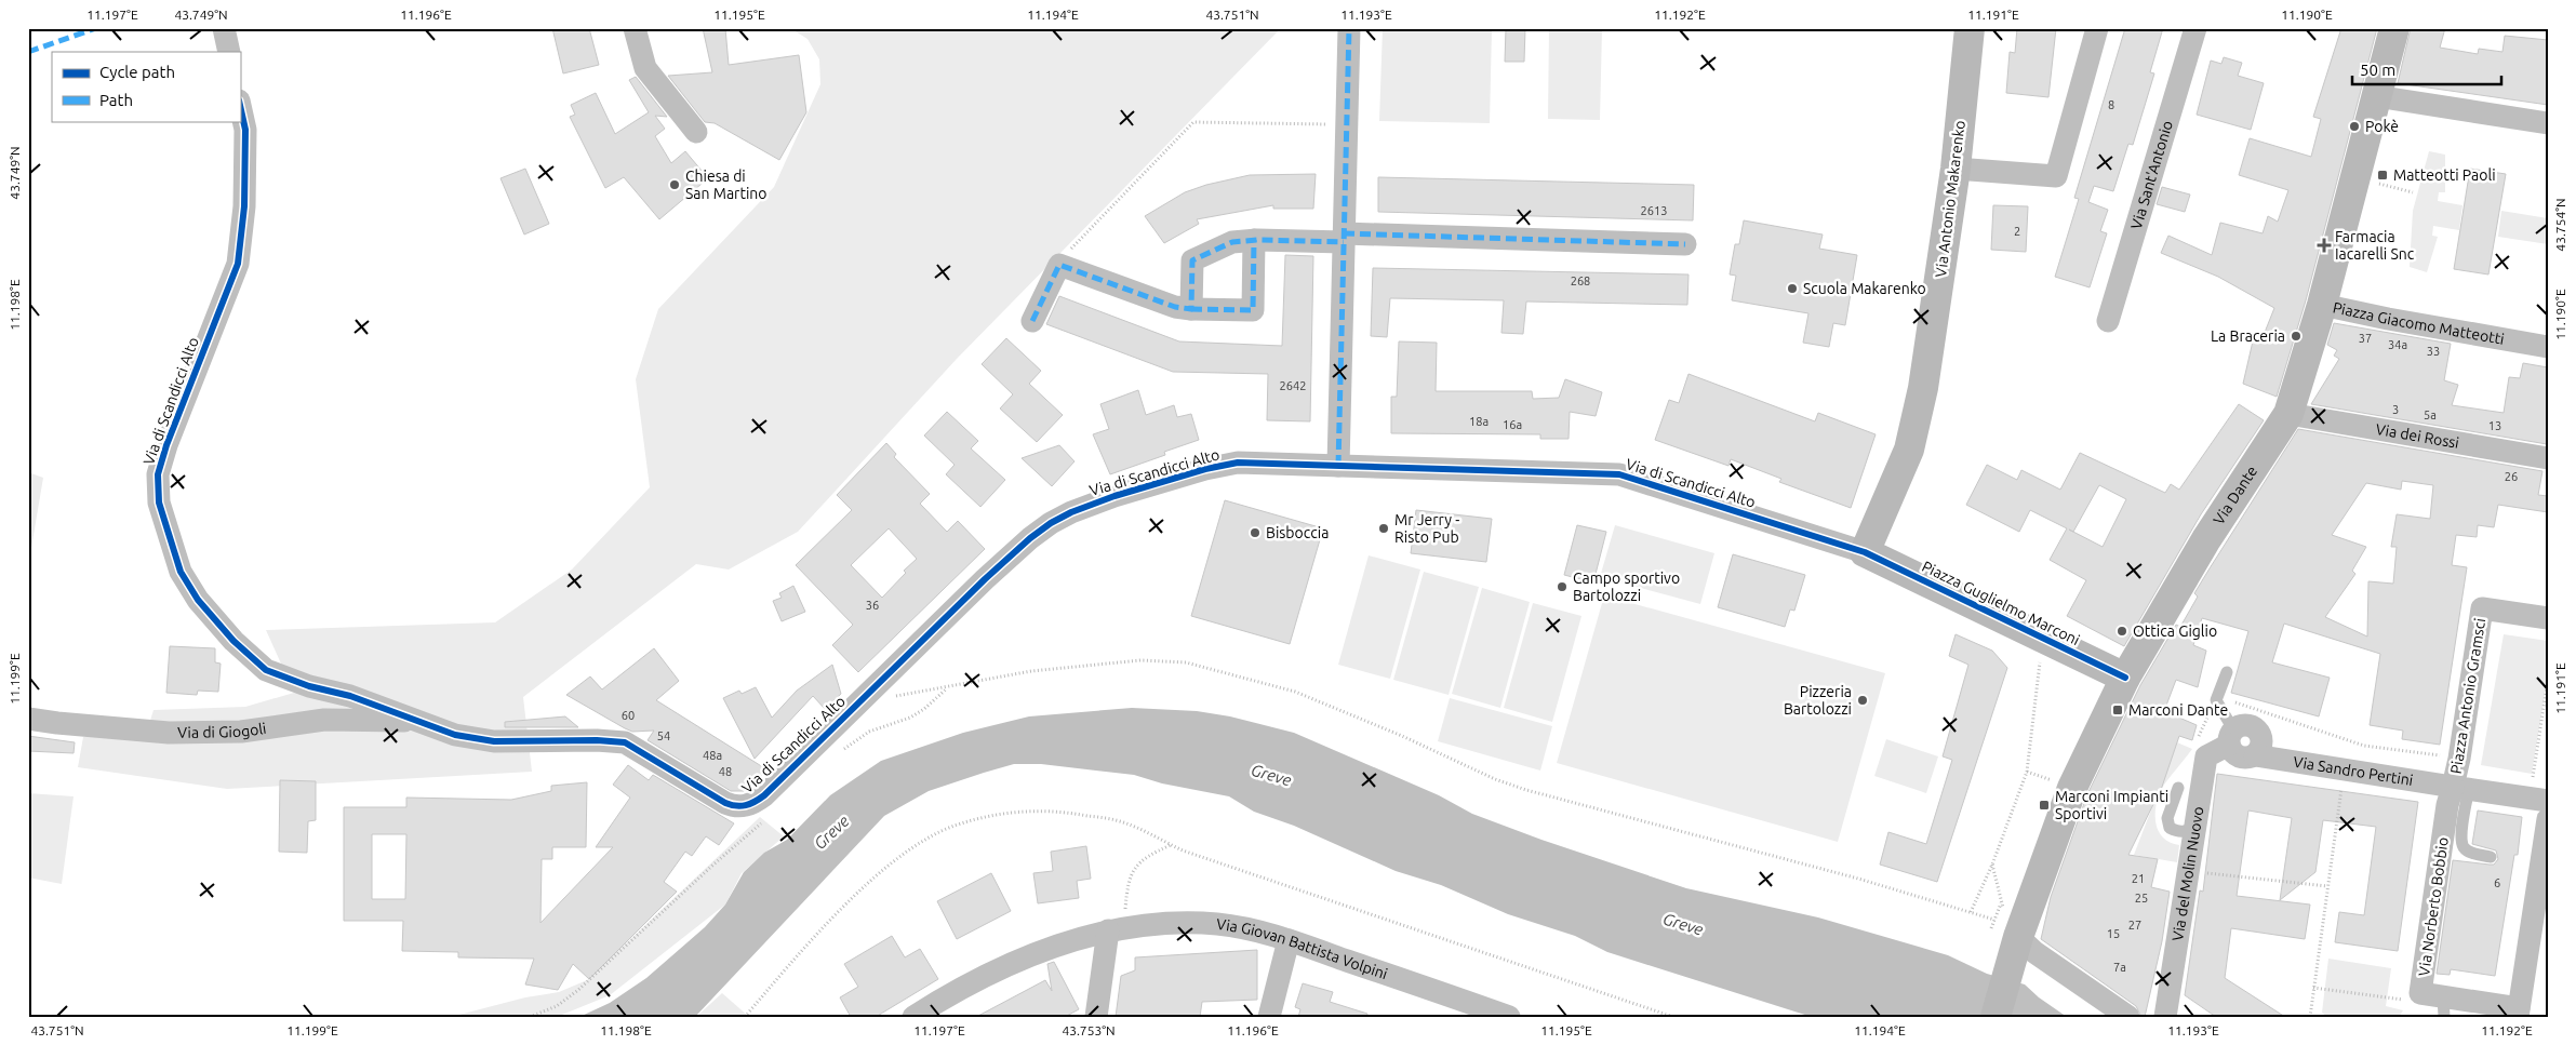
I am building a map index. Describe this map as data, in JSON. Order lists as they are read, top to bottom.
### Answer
{
  "streets": {
    "main road": [
      "Via Antonio Makarenko",
      "Piazza Giacomo Matteotti",
      "Via Dante",
      "Piazza Guglielmo Marconi"
    ],
    "street": [
      "Via Sant'Antonio",
      "Via di Scandicci Alto",
      "Via dei Rossi",
      "Piazza Antonio Gramsci",
      "Via di Giogoli",
      "Via Sandro Pertini",
      "Via del Molin Nuovo",
      "Via Norberto Bobbio",
      "Via Giovan Battista Volpini"
    ]
  },
  "crossings": [
    ["Via Antonio Makarenko", "Via di Scandicci Alto"],
    ["Via Antonio Makarenko", "Piazza Guglielmo Marconi"],
    ["Piazza Giacomo Matteotti", "Via Dante"],
    ["Via di Scandicci Alto", "Piazza Guglielmo Marconi"],
    ["Via di Scandicci Alto", "Via di Giogoli"],
    ["Via dei Rossi", "Via Dante"],
    ["Via Dante", "Piazza Guglielmo Marconi"],
    ["Piazza Antonio Gramsci", "Via Sandro Pertini"],
    ["Piazza Antonio Gramsci", "Via Norberto Bobbio"],
    ["Via Sandro Pertini", "Via del Molin Nuovo"],
    ["Via Sandro Pertini", "Via Norberto Bobbio"]
  ],
  "water": ["Greve"],
  "places": {
    "other": [
      "Pokè",
      "Chiesa di San Martino",
      "Scuola Makarenko",
      "La Braceria",
      "Mr Jerry - Risto Pub",
      "Bisboccia",
      "Campo sportivo Bartolozzi",
      "Ottica Giglio",
      "Pizzeria Bartolozzi"
    ],
    "transit": ["Matteotti Paoli", "Marconi Dante", "Marconi Impianti Sportivi"],
    "health": ["Farmacia Iacarelli Snc"]
  },
  "house_numbers": [
    "8",
    "2613",
    "2",
    "268",
    "37",
    "34a",
    "33",
    "2642",
    "3",
    "5a",
    "18a",
    "16a",
    "13",
    "26",
    "36",
    "60",
    "54",
    "48a",
    "48",
    "21",
    "6",
    "25",
    "27",
    "15",
    "7a"
  ],
  "legend": ["Cycle path", "Path"],
  "scale_bar": "50 m",
  "coordinates": [
    "11.197°E",
    "43.749°N",
    "11.196°E",
    "11.195°E",
    "11.194°E",
    "43.751°N",
    "11.193°E",
    "11.192°E",
    "11.191°E",
    "11.190°E",
    "43.754°N",
    "11.198°E",
    "11.199°E",
    "43.753°N"
  ]
}
